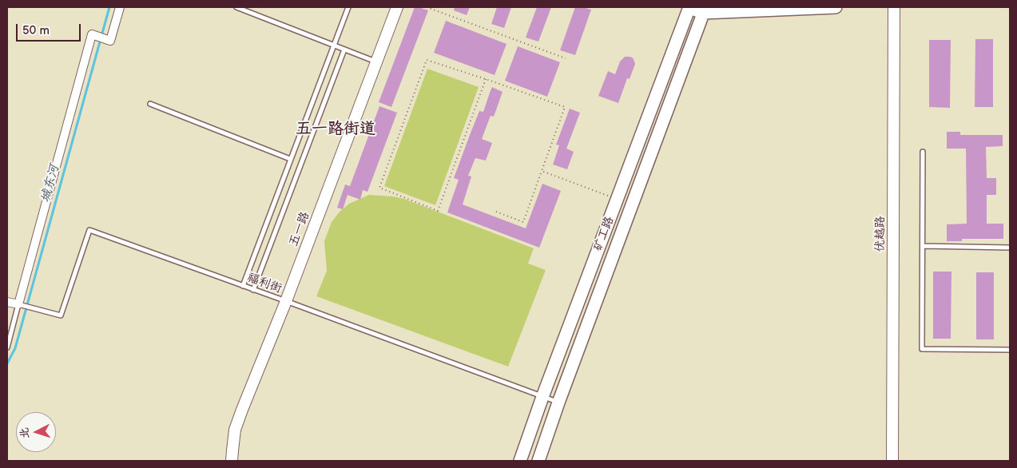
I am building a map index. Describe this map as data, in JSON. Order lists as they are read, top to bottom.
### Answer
{
  "streets": {
    "main road": ["矿工路"],
    "street": ["五一路", "优越路"],
    "lane": ["福利街"]
  },
  "crossings": [
    ["五一路", "福利街"],
    ["矿工路", "福利街"]
  ],
  "districts": ["五一路街道"],
  "water": ["城东河"],
  "scale_bar": "50 m",
  "north": "left"
}
